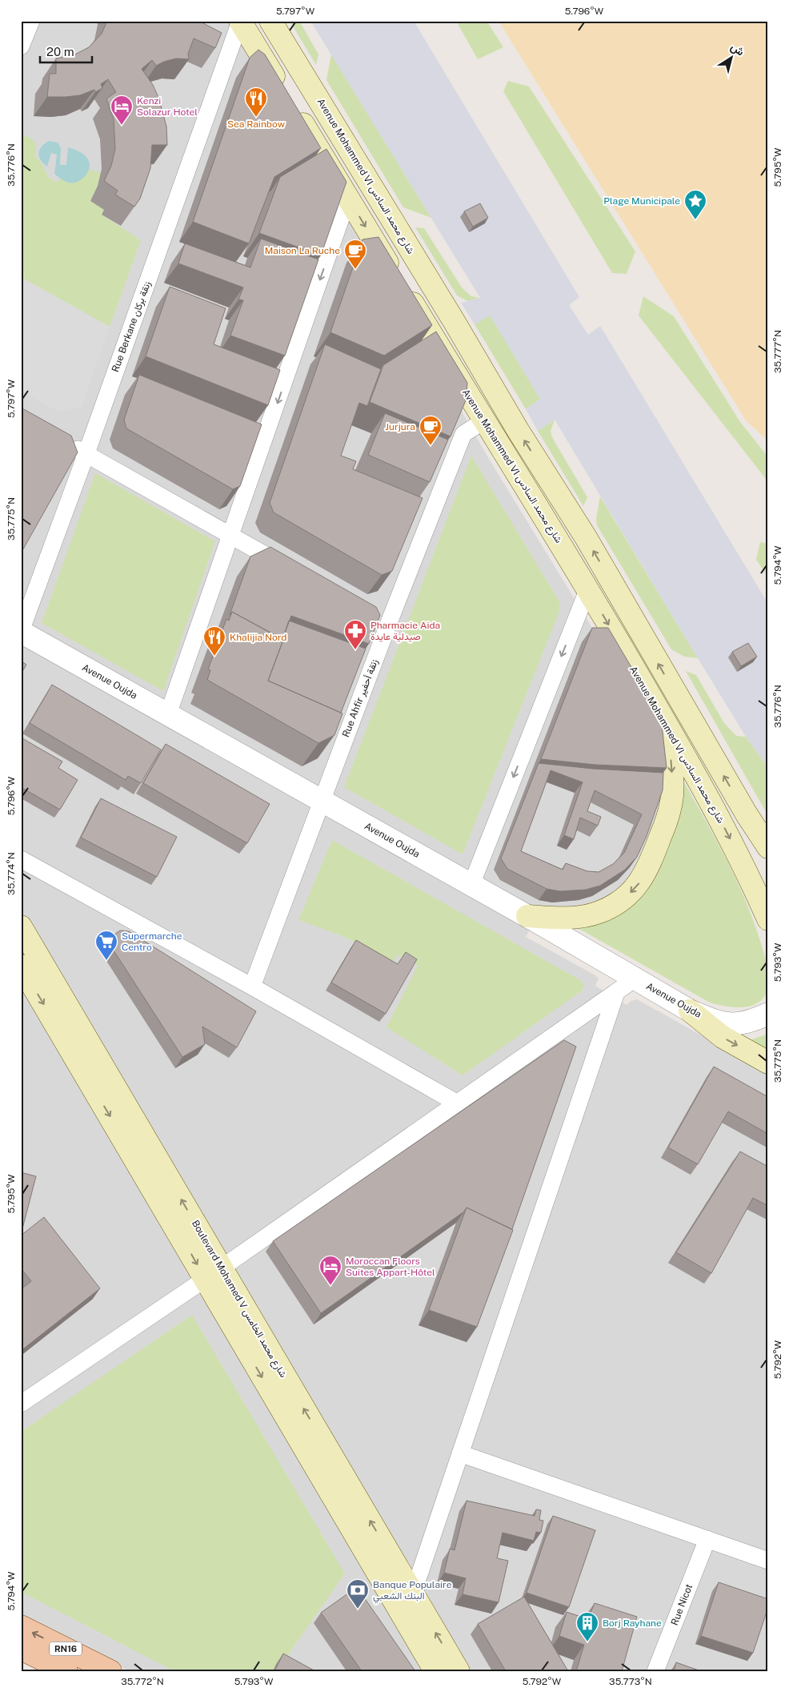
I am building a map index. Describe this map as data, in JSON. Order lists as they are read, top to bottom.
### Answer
{
  "streets": {
    "main road": ["Avenue Mohammed VI شارع محمد السادس", "Boulevard Mohamed V شارع محمد الخامس", "RN16"],
    "street": [
      "Rue Berkane زنقة بركان",
      "Avenue Oujda",
      "Rue Ahfir زنقة أحفير",
      "Rue Nicot"
    ]
  },
  "crossings": [
    ["Avenue Mohammed VI شارع محمد السادس", "Rue Berkane زنقة بركان"],
    ["Avenue Mohammed VI شارع محمد السادس", "Rue Ahfir زنقة أحفير"],
    ["Rue Berkane زنقة بركان", "Avenue Oujda"],
    ["Avenue Oujda", "Rue Ahfir زنقة أحفير"]
  ],
  "places": {
    "restaurant": ["Sea Rainbow", "Khalijia Nord"],
    "hotel": ["Kenzi Solazur Hotel", "Moroccan Floors Suites Appart-Hôtel"],
    "place": ["Plage Municipale"],
    "cafe": ["Maison La Ruche", "Jurjura"],
    "pharmacy": ["Pharmacie Aida صيدلية عايدة"],
    "supermarket": ["Supermarche Centro"],
    "bank": ["Banque Populaire البنك الشعبي"],
    "building": ["Borj Rayhane"]
  },
  "scale_bar": "20 m",
  "north": "top right",
  "coordinates": [
    "5.797°W",
    "5.796°W",
    "35.776°N",
    "5.795°W",
    "35.777°N",
    "35.775°N",
    "5.794°W",
    "35.774°N",
    "5.793°W",
    "5.792°W",
    "35.772°N",
    "35.773°N"
  ]
}
